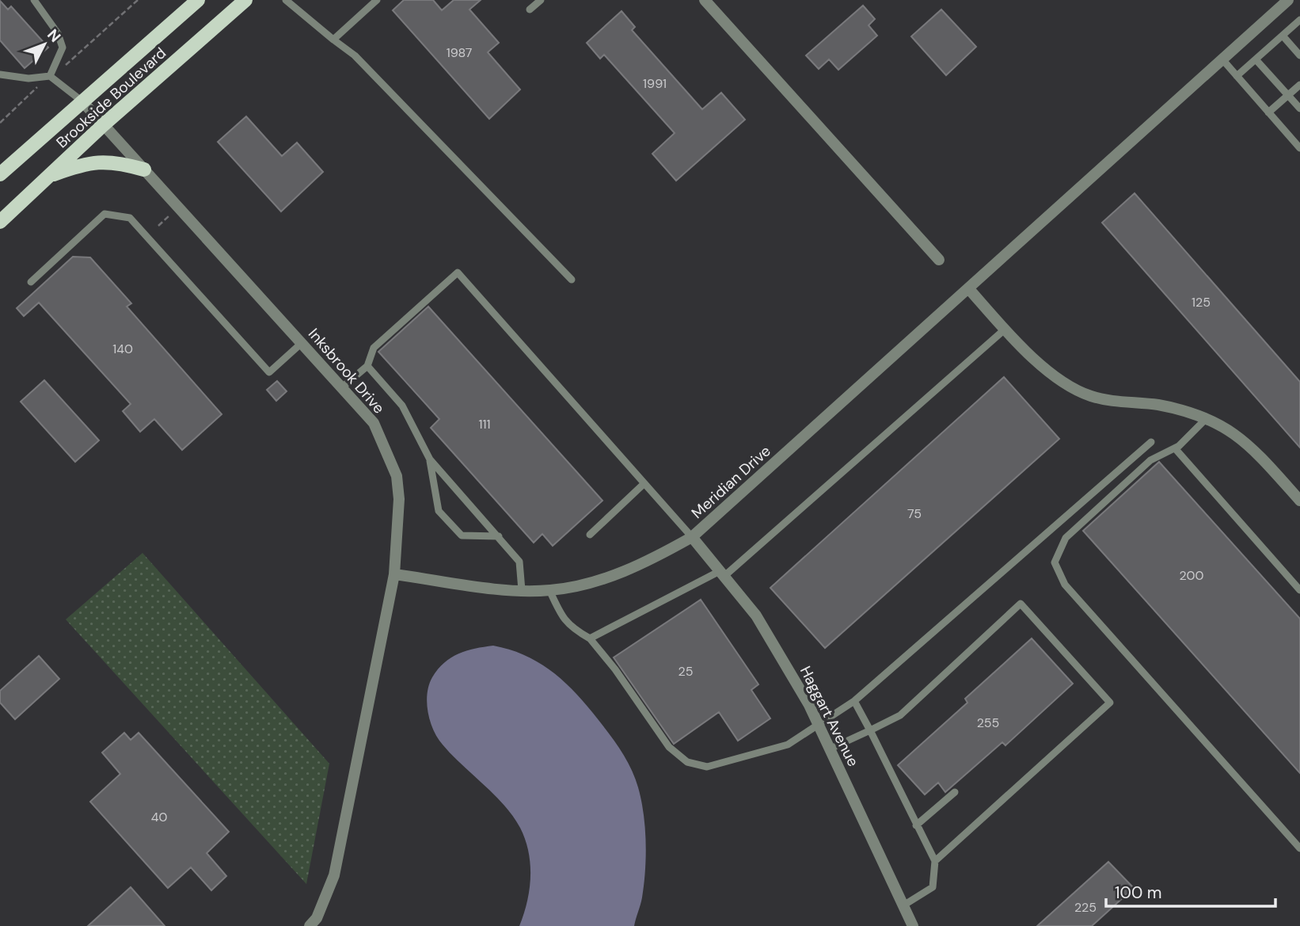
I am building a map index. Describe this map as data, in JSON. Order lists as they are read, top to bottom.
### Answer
{
  "streets": {
    "main road": ["Brookside Boulevard"],
    "street": ["Inksbrook Drive", "Meridian Drive", "Haggart Avenue"]
  },
  "crossings": [
    ["Brookside Boulevard", "Inksbrook Drive"],
    ["Inksbrook Drive", "Meridian Drive"],
    ["Meridian Drive", "Haggart Avenue"]
  ],
  "house_numbers": [
    "1987",
    "1991",
    "125",
    "140",
    "111",
    "75",
    "200",
    "25",
    "255",
    "40",
    "225"
  ],
  "scale_bar": "100 m",
  "north": "top right"
}
